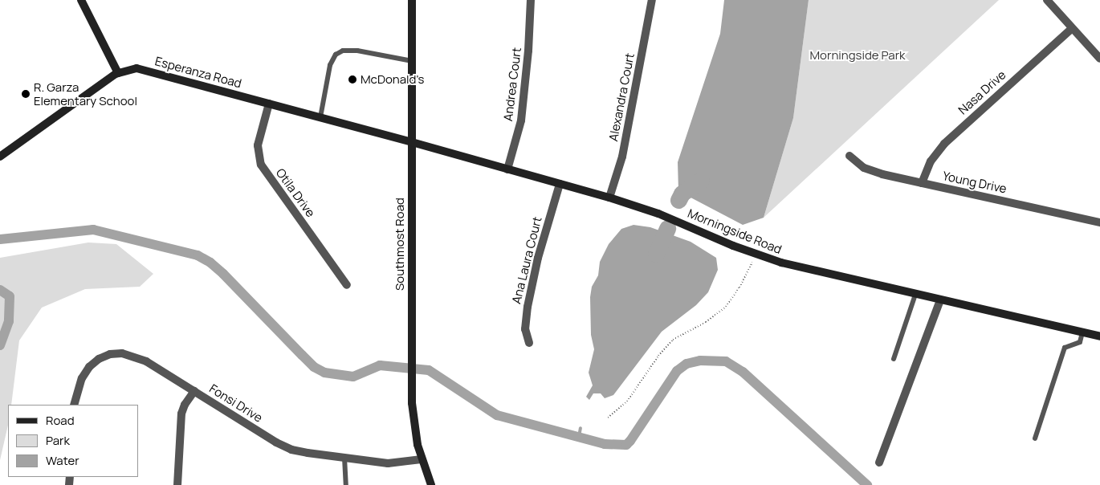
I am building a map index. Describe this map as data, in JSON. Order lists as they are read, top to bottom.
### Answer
{
  "streets": {
    "street": [
      "Esperanza Road",
      "Andrea Court",
      "Nasa Drive",
      "Alexandra Court",
      "Young Drive",
      "Otila Drive",
      "Morningside Road",
      "Southmost Road",
      "Ana Laura Court",
      "Fonsi Drive"
    ]
  },
  "crossings": [
    ["Esperanza Road", "Otila Drive"],
    ["Esperanza Road", "Morningside Road"],
    ["Esperanza Road", "Southmost Road"],
    ["Andrea Court", "Morningside Road"],
    ["Nasa Drive", "Young Drive"],
    ["Alexandra Court", "Morningside Road"],
    ["Morningside Road", "Southmost Road"],
    ["Morningside Road", "Ana Laura Court"],
    ["Southmost Road", "Fonsi Drive"]
  ],
  "parks": ["Morningside Park"],
  "places": ["McDonald's", "R. Garza Elementary School"],
  "legend": ["Road", "Park", "Water"]
}
